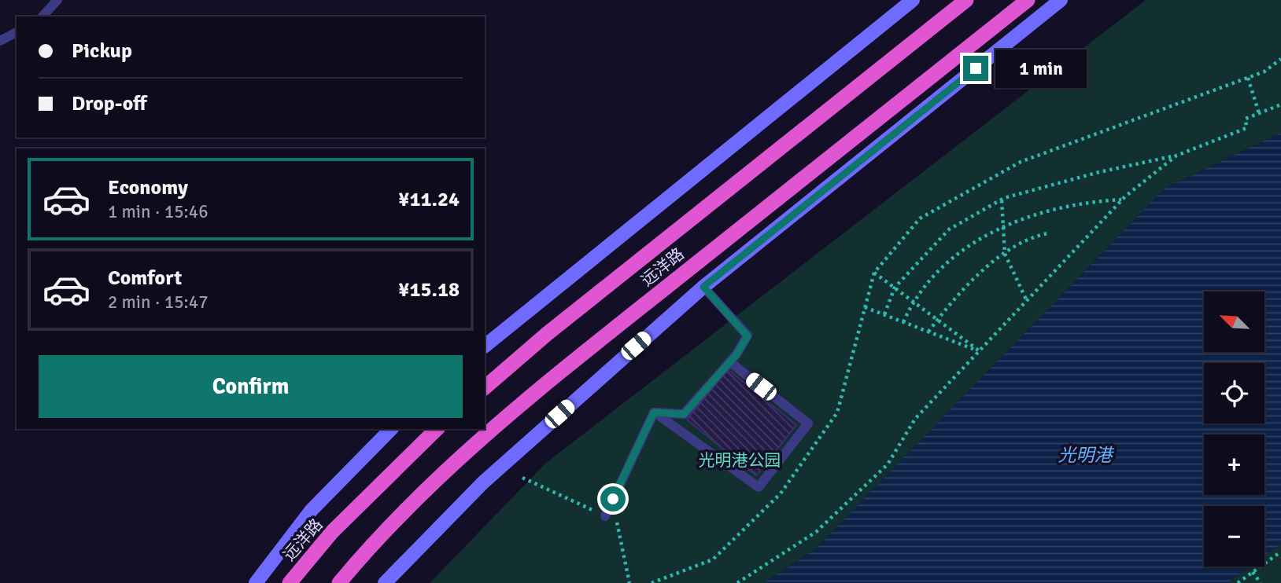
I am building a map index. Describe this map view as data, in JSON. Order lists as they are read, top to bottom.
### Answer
{
  "streets": {
    "highway": ["远洋路"]
  },
  "water": ["光明港"],
  "parks": ["光明港公园"],
  "north": "top left",
  "page": {
    "banner": ["Pickup", "Drop-off"],
    "bubble": "1 min",
    "list": [
      {
        "name": "Economy",
        "note": "1 min · 15:46",
        "value": "¥11.24"
      },
      {
        "name": "Comfort",
        "note": "2 min · 15:47",
        "value": "¥15.18"
      }
    ],
    "map_buttons": ["+", "−"],
    "buttons": "Confirm"
  }
}
